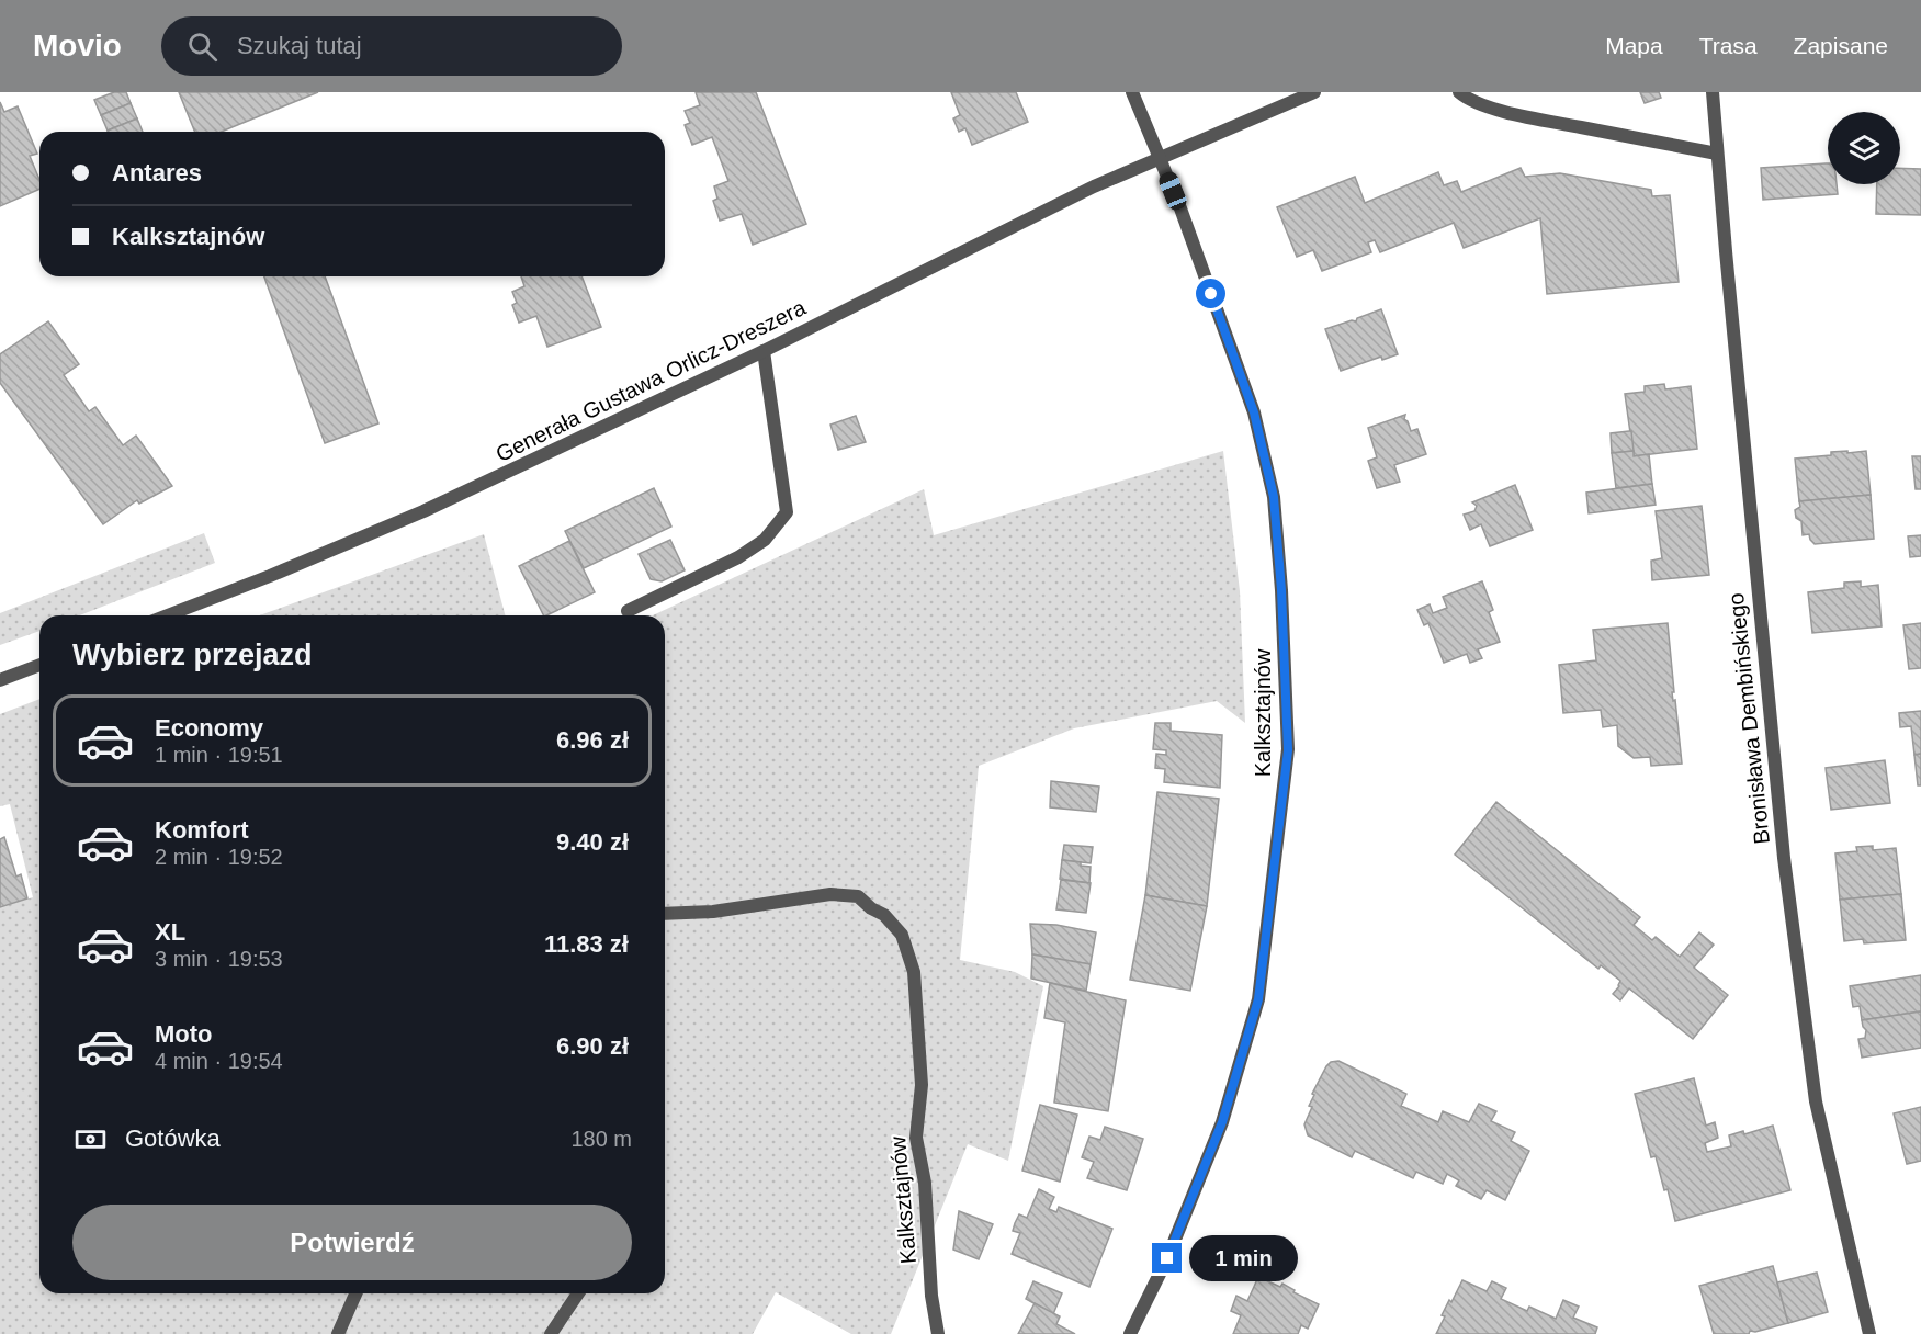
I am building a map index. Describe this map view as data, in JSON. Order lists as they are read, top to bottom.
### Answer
{
  "streets": {
    "street": ["Generała Gustawa Orlicz-Dreszera", "Kalksztajnów", "Bronisława Dembińskiego"]
  },
  "crossings": [
    ["Generała Gustawa Orlicz-Dreszera", "Kalksztajnów"]
  ],
  "page": {
    "header": "Movio",
    "search": "Szukaj tutaj",
    "nav": ["Mapa", "Trasa", "Zapisane"],
    "banner": ["Antares", "Kalksztajnów"],
    "heading": "Wybierz przejazd",
    "list": [
      {
        "name": "Economy",
        "note": "1 min · 19:51",
        "value": "6.96 zł"
      },
      {
        "name": "Komfort",
        "note": "2 min · 19:52",
        "value": "9.40 zł"
      },
      {
        "name": "XL",
        "note": "3 min · 19:53",
        "value": "11.83 zł"
      },
      {
        "name": "Moto",
        "note": "4 min · 19:54",
        "value": "6.90 zł"
      }
    ],
    "pay": ["Gotówka", "180 m"],
    "buttons": "Potwierdź",
    "bubble": "1 min"
  }
}
